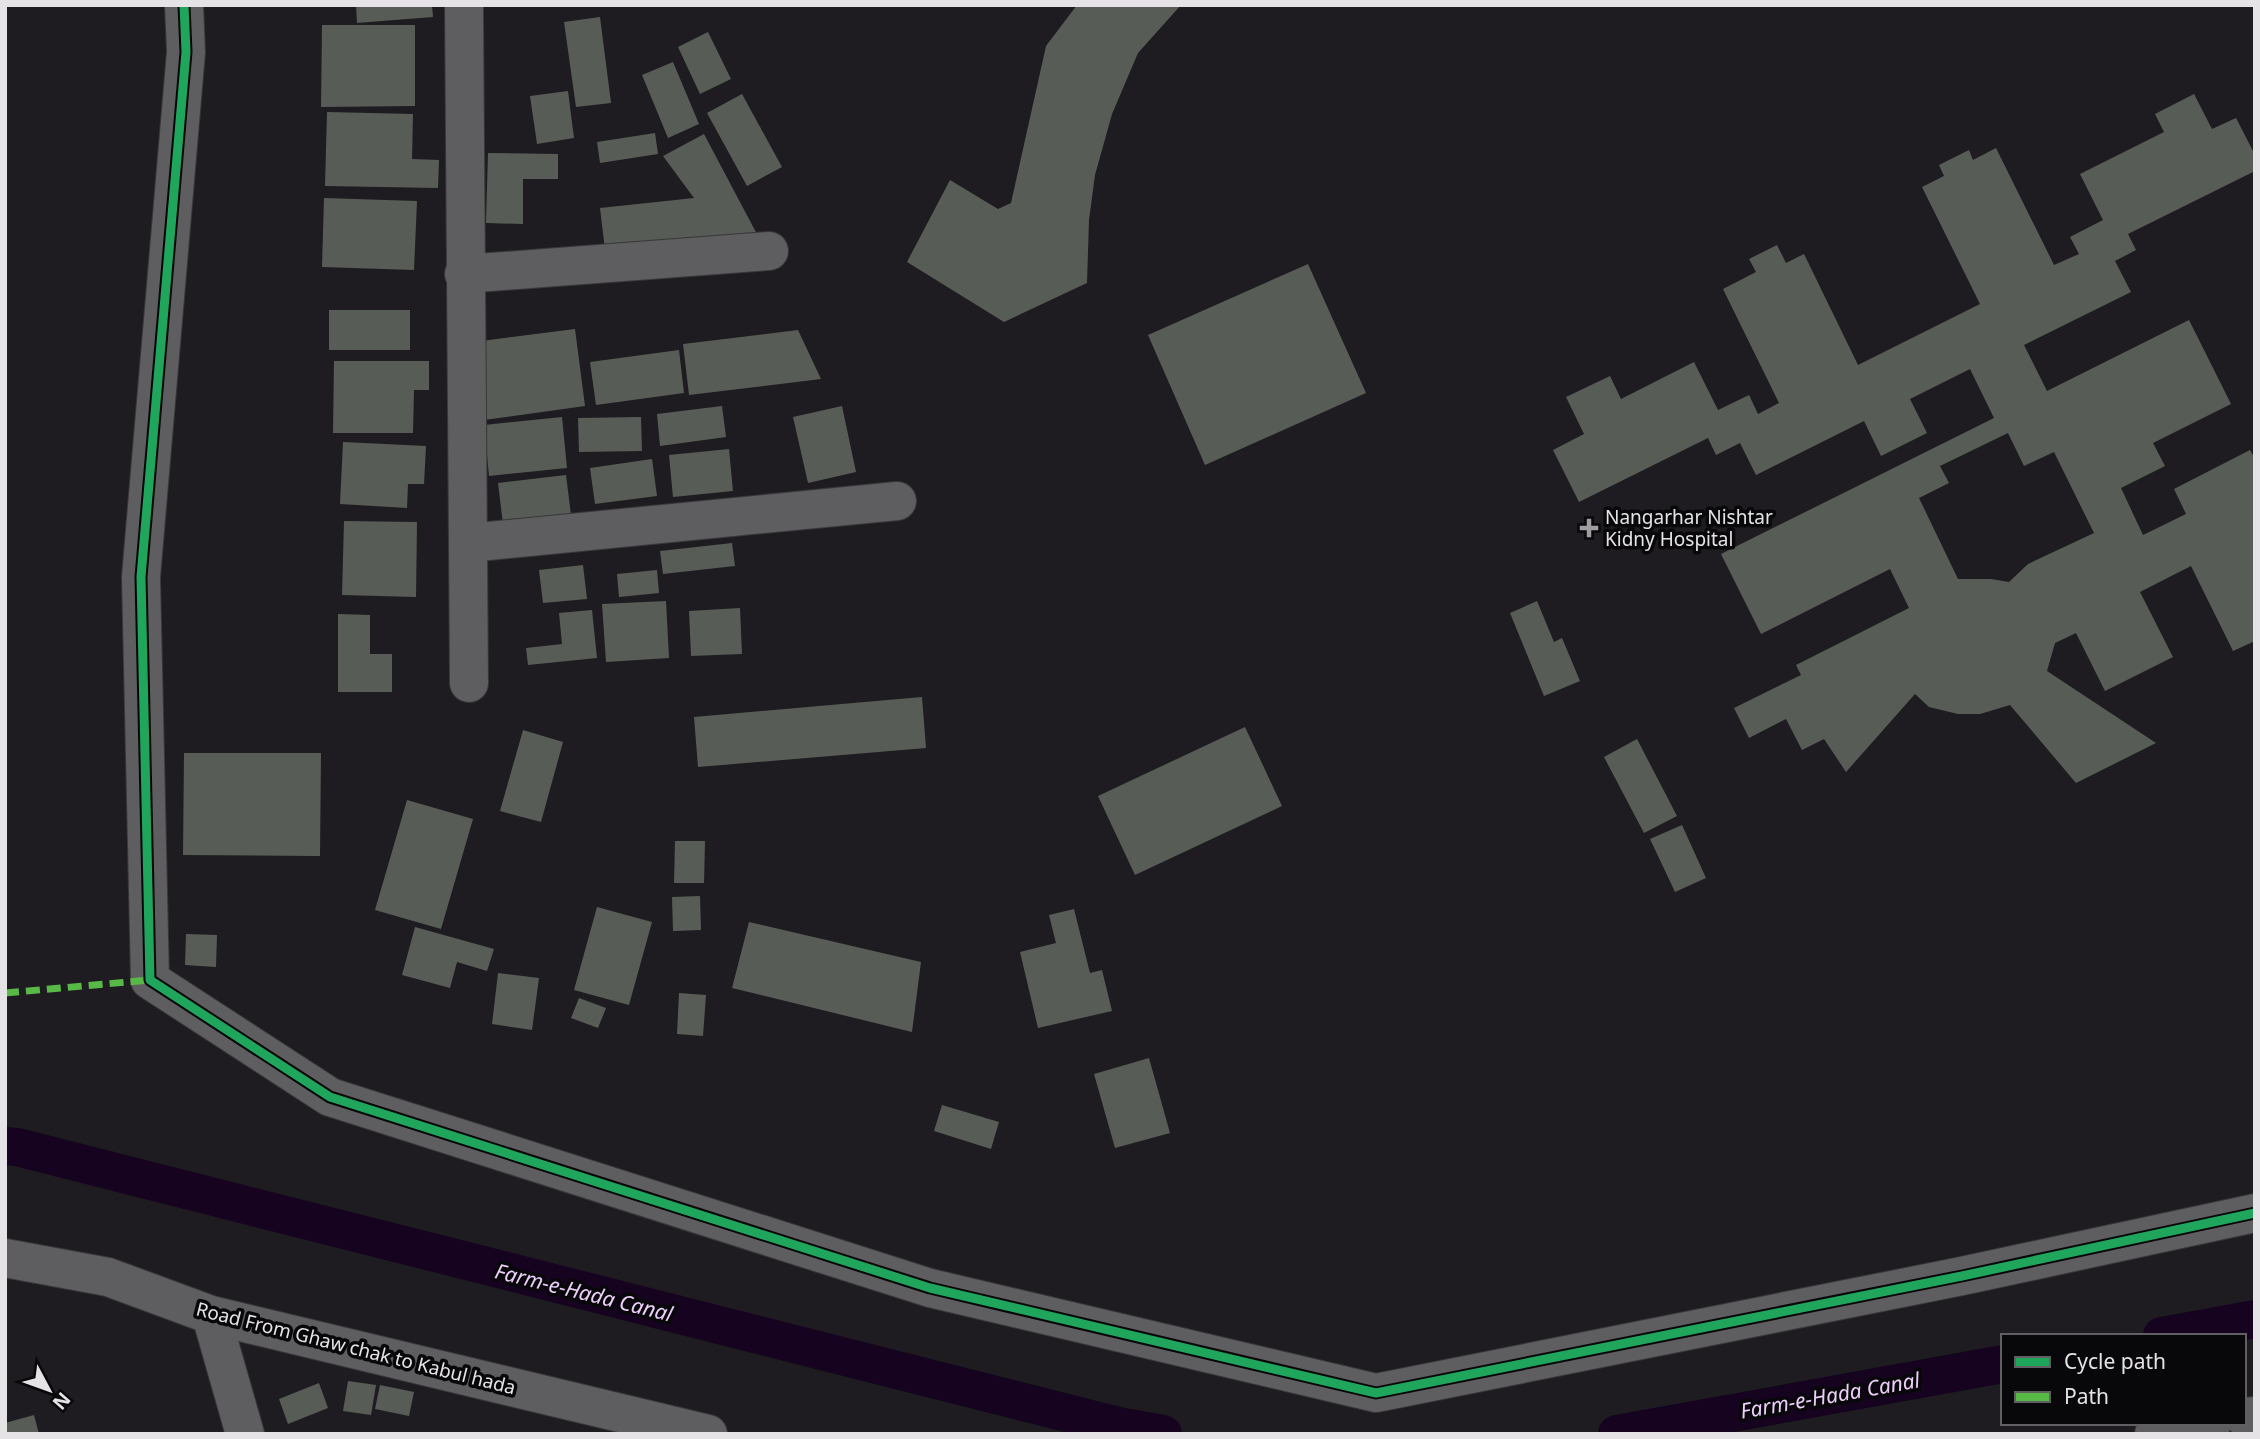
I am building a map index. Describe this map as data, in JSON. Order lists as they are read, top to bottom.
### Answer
{
  "streets": {
    "street": ["Road From Ghaw chak to Kabul hada"]
  },
  "water": ["Farm-e-Hada Canal"],
  "places": {
    "health": ["Nangarhar Nishtar Kidny Hospital"]
  },
  "legend": ["Cycle path", "Path"],
  "north": "bottom right"
}
